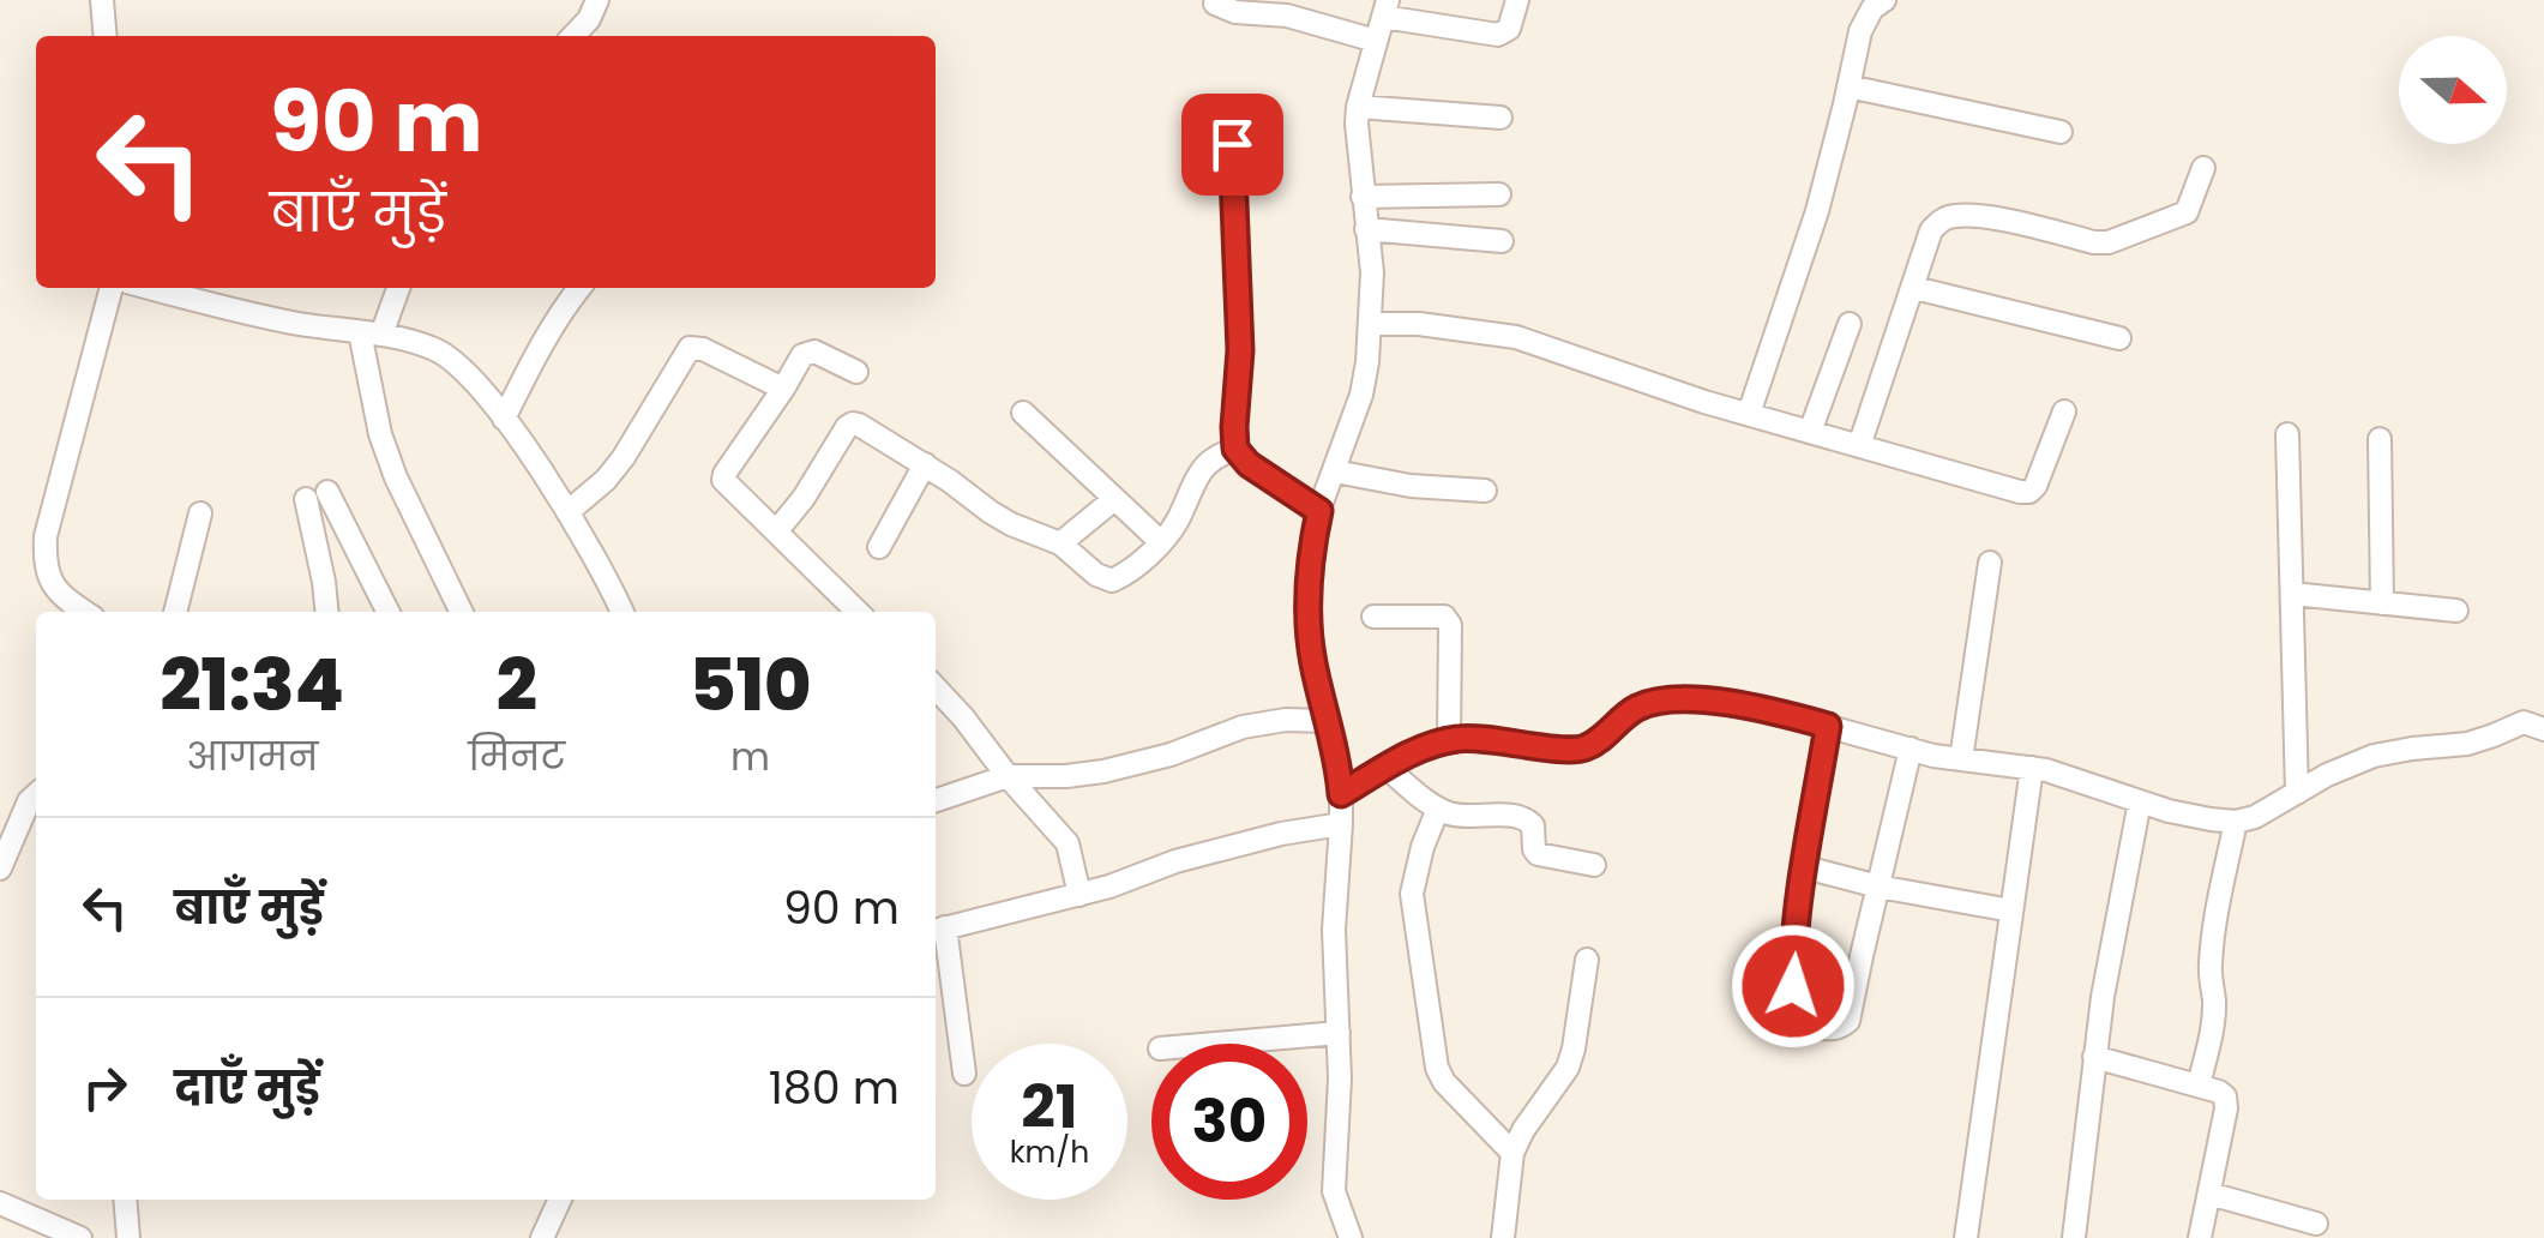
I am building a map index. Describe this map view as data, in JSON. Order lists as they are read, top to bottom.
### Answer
{
  "north": "right",
  "page": {
    "turn": ["90 m", "बाएँ मुड़ें"],
    "eta": [
      "21:34",
      "आगमन",
      "2",
      "मिनट",
      "510",
      "m"
    ],
    "list": [
      {
        "name": "बाएँ मुड़ें",
        "value": "90 m"
      },
      {
        "name": "दाएँ मुड़ें",
        "value": "180 m"
      }
    ],
    "speed": "21 km/h",
    "limit": "30"
  }
}
